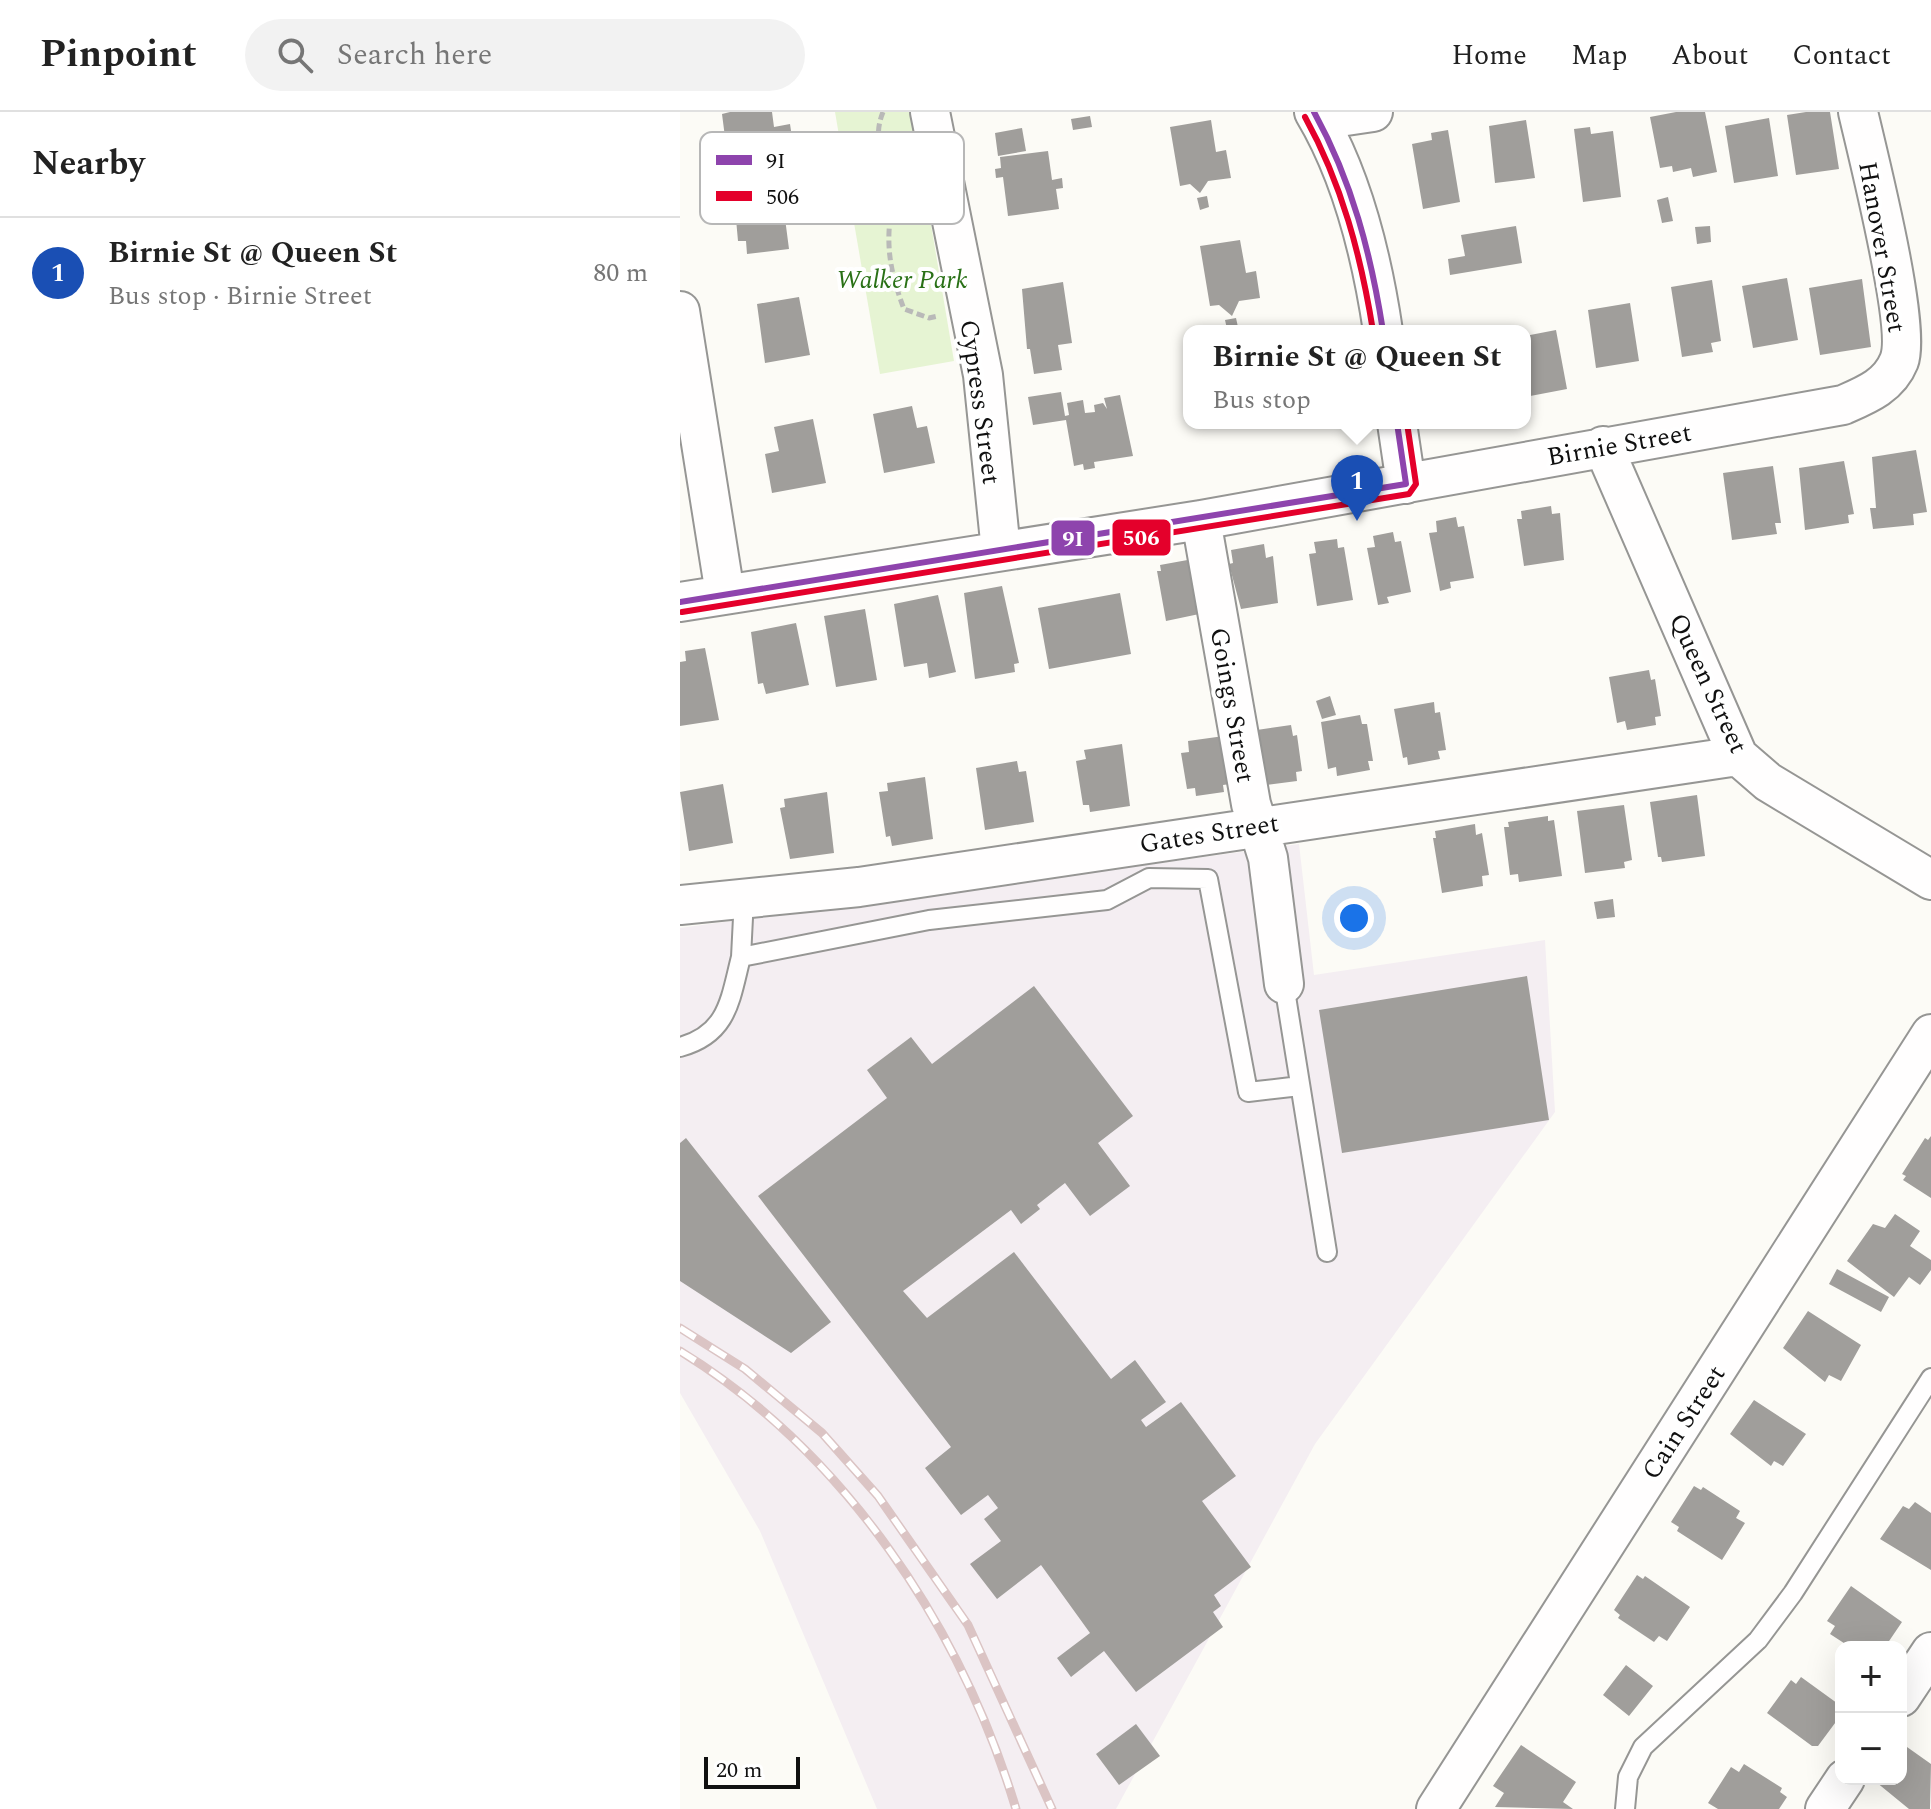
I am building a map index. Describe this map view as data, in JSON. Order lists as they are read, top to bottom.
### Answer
{
  "streets": {
    "street": [
      "Hanover Street",
      "Cypress Street",
      "Birnie Street",
      "Queen Street",
      "Goings Street",
      "Gates Street",
      "Cain Street"
    ]
  },
  "crossings": [
    ["Hanover Street", "Birnie Street"],
    ["Cypress Street", "Birnie Street"],
    ["Birnie Street", "Queen Street"],
    ["Birnie Street", "Goings Street"],
    ["Queen Street", "Gates Street"],
    ["Goings Street", "Gates Street"]
  ],
  "parks": ["Walker Park"],
  "lines": ["transit line 9I", "transit line 506"],
  "legend": ["9I", "506"],
  "scale_bar": "20 m",
  "page": {
    "header": "Pinpoint",
    "search": "Search here",
    "nav": [
      "Home",
      "Map",
      "About",
      "Contact"
    ],
    "heading": "Nearby",
    "list": [
      {
        "mark": "1",
        "name": "Birnie St @ Queen St",
        "note": "Bus stop · Birnie Street",
        "value": "80 m"
      }
    ],
    "popup": ["Birnie St @ Queen St", "Bus stop"],
    "pins": "1",
    "map_buttons": ["+", "−"],
    "scale": "20 m"
  }
}
